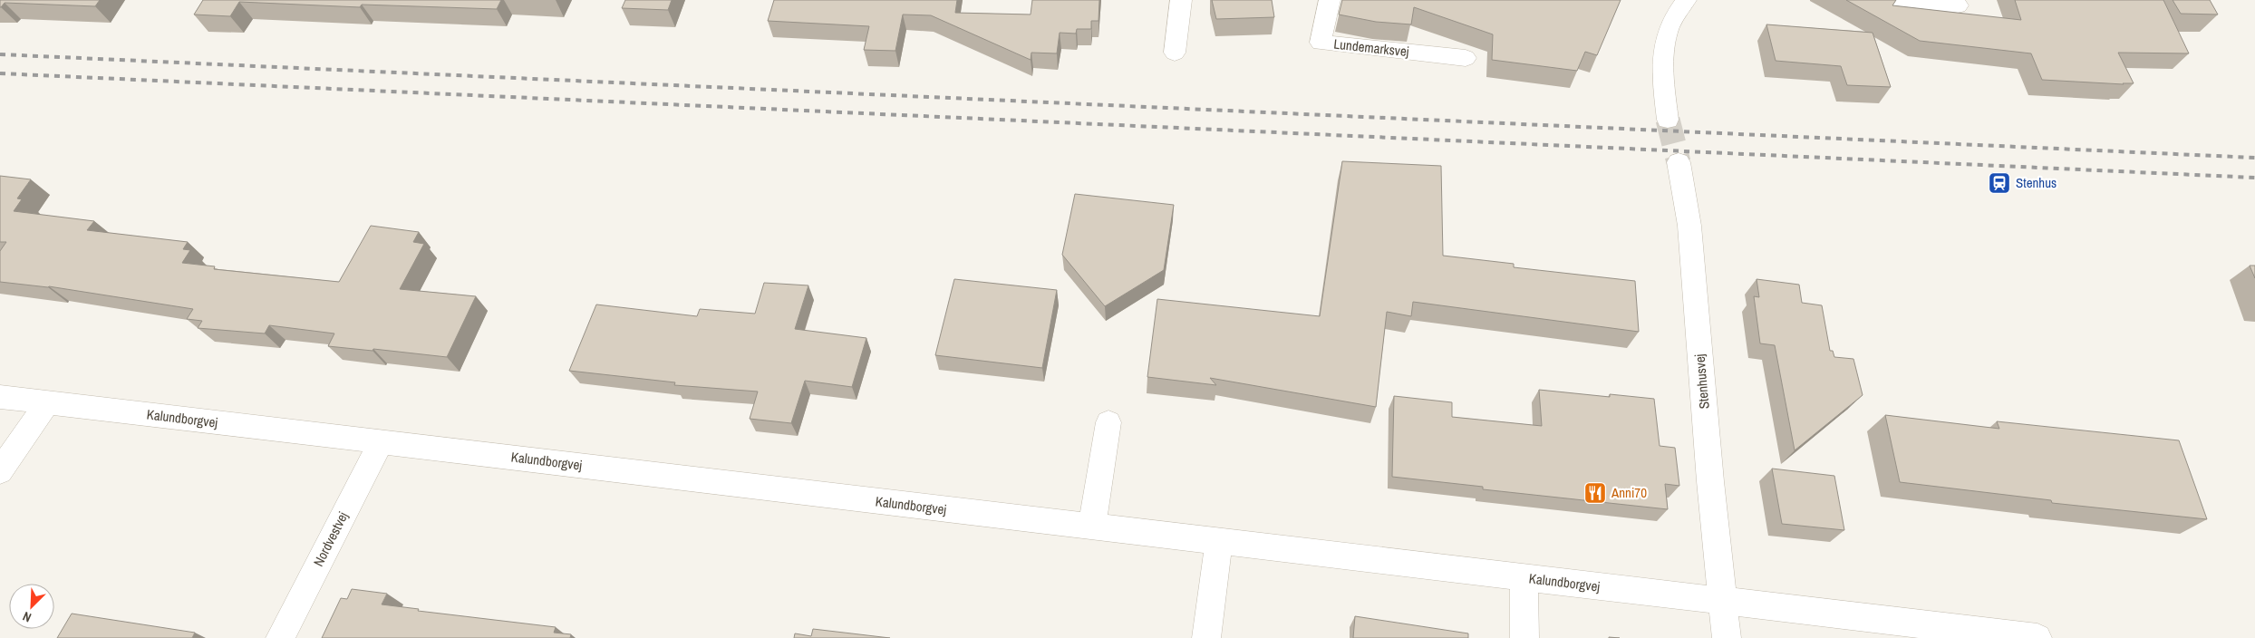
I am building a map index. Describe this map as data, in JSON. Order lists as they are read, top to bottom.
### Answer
{
  "streets": {
    "street": [
      "Lundemarksvej",
      "Stenhusvej",
      "Kalundborgvej",
      "Nordvestvej"
    ]
  },
  "crossings": [
    ["Stenhusvej", "Kalundborgvej"],
    ["Kalundborgvej", "Nordvestvej"]
  ],
  "places": {
    "station": ["Stenhus"],
    "restaurant": ["Anni70"]
  },
  "north": "bottom left"
}
